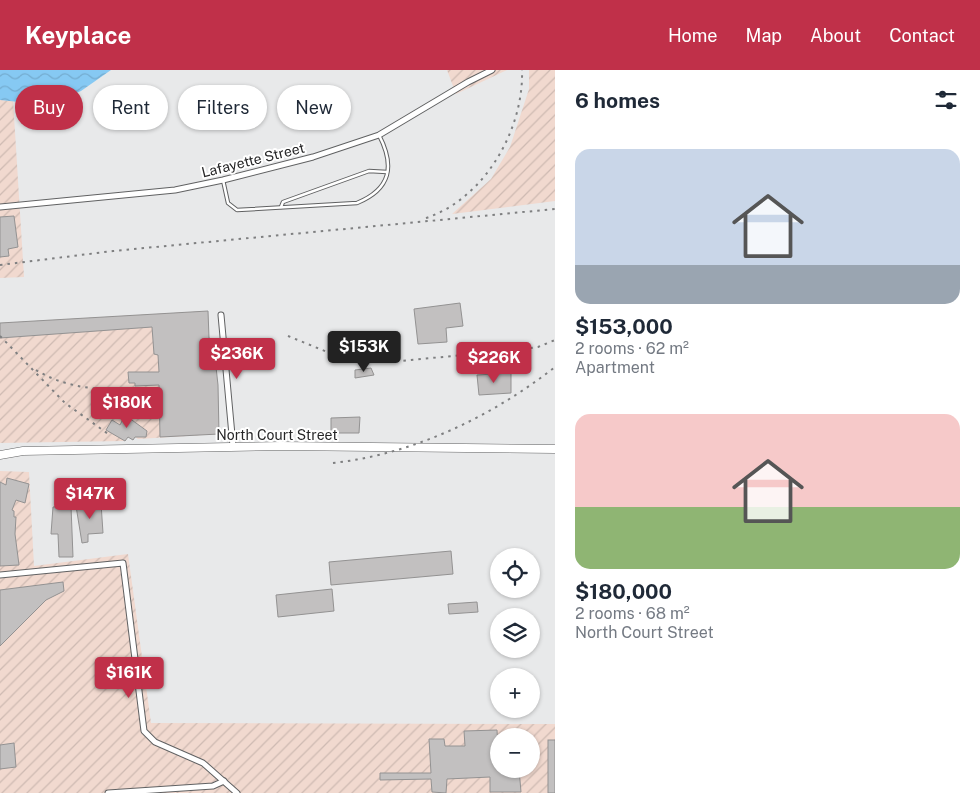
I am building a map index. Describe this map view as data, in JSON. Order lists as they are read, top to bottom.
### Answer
{
  "streets": {
    "main road": ["North Court Street"],
    "street": ["Lafayette Street"]
  },
  "page": {
    "header": "Keyplace",
    "nav": [
      "Home",
      "Map",
      "About",
      "Contact"
    ],
    "heading": "6 homes",
    "chip": [
      "Buy",
      "Rent",
      "Filters",
      "New"
    ],
    "list": [
      {
        "name": "$153,000",
        "note": "2 rooms · 62 m² · Apartment"
      },
      {
        "name": "$180,000",
        "note": "2 rooms · 68 m² · North Court Street"
      }
    ],
    "price": [
      "$153K",
      "$236K",
      "$226K",
      "$180K",
      "$147K",
      "$161K"
    ],
    "map_buttons": ["+", "−"]
  }
}
